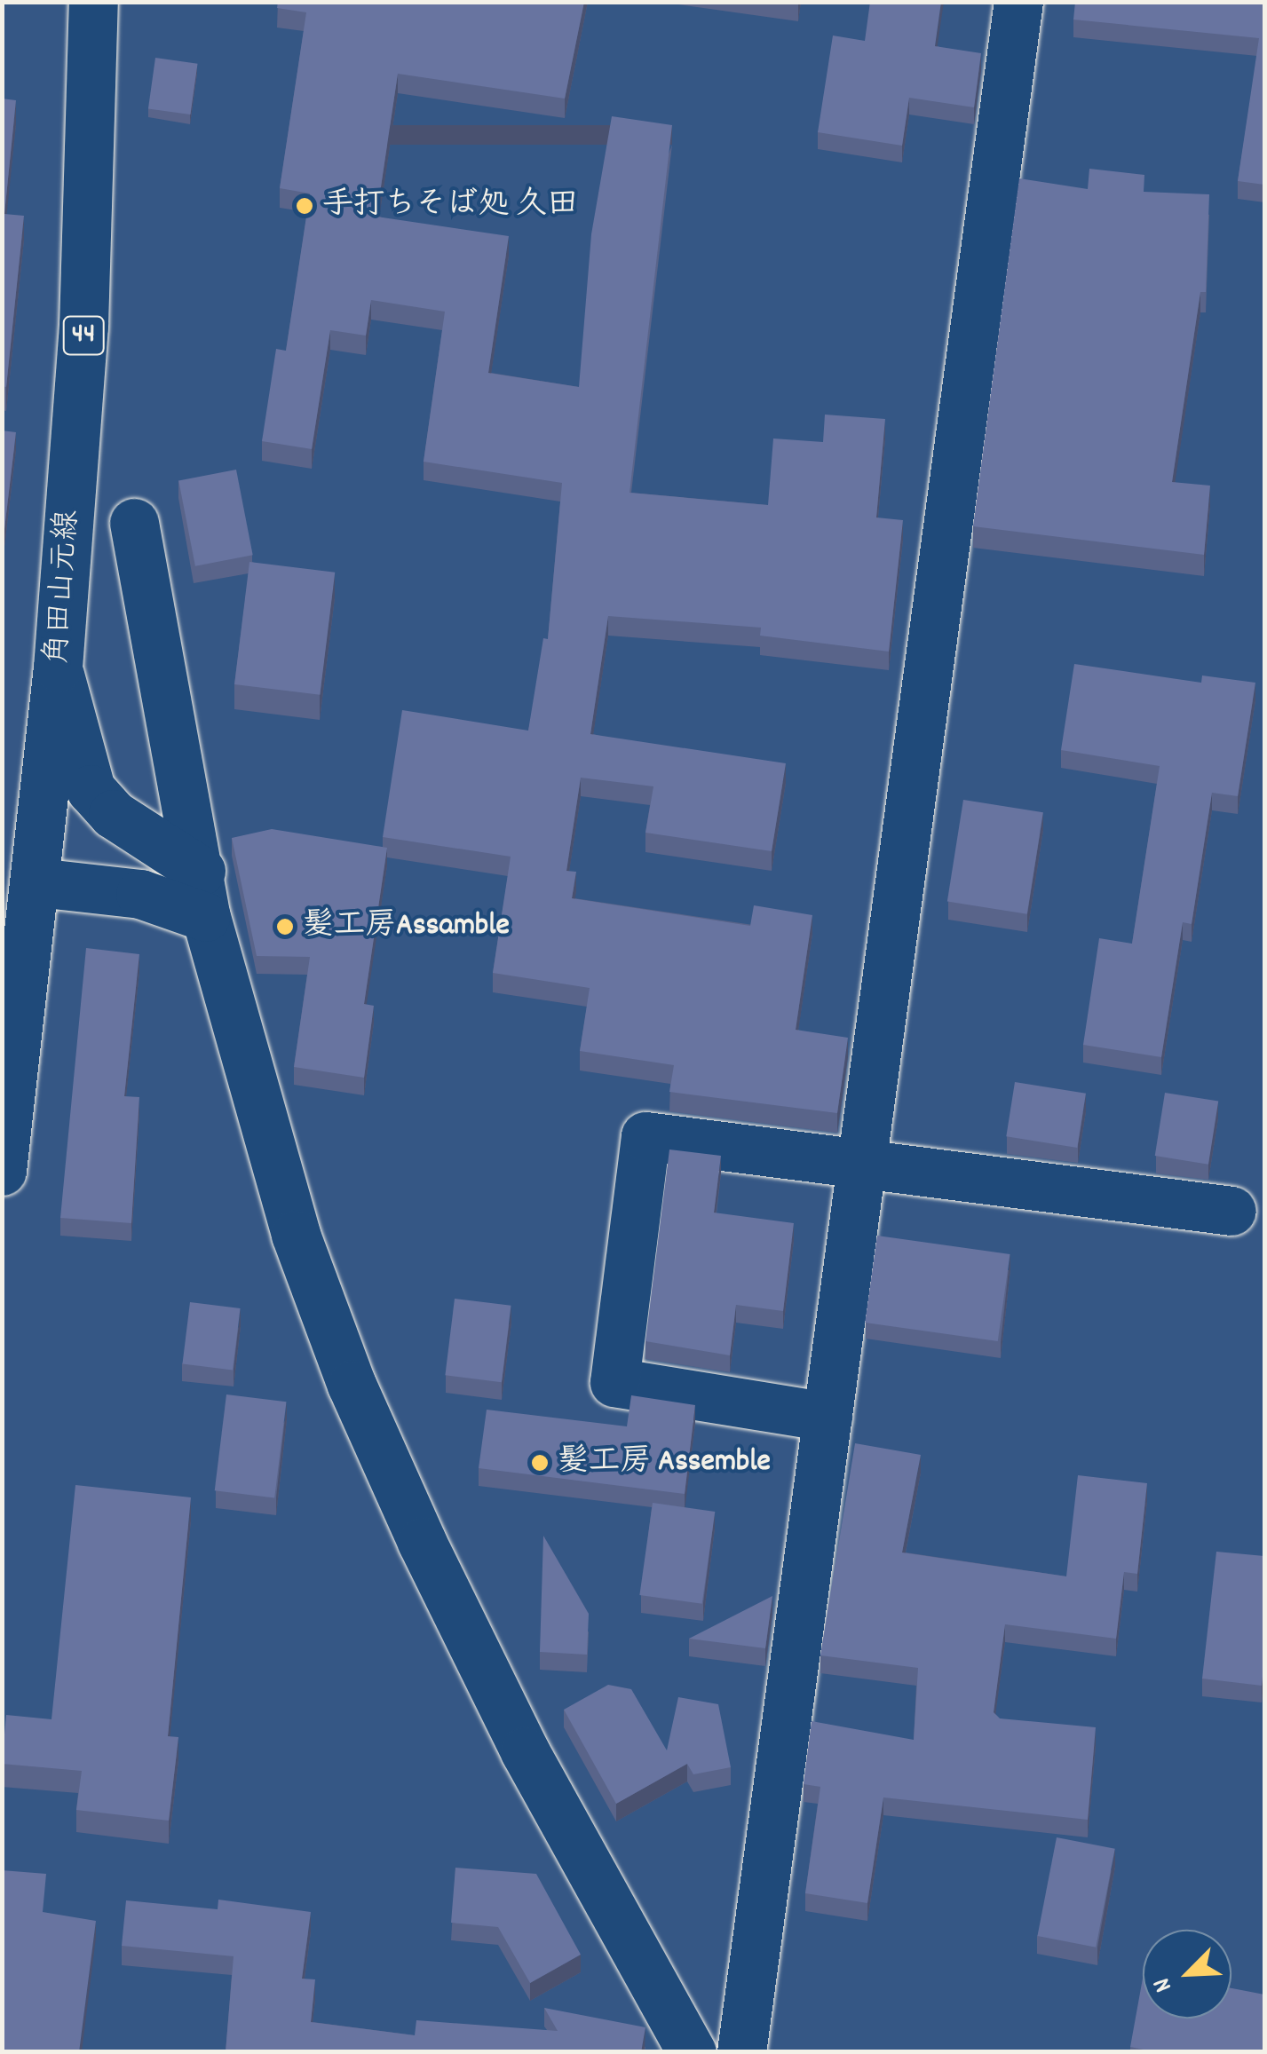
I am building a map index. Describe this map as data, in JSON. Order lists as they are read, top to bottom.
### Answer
{
  "streets": {
    "street": ["44", "角田山元線"]
  },
  "places": ["手打ちそば処 久田", "髪工房Assamble", "髪工房 Assemble"],
  "north": "bottom left"
}
